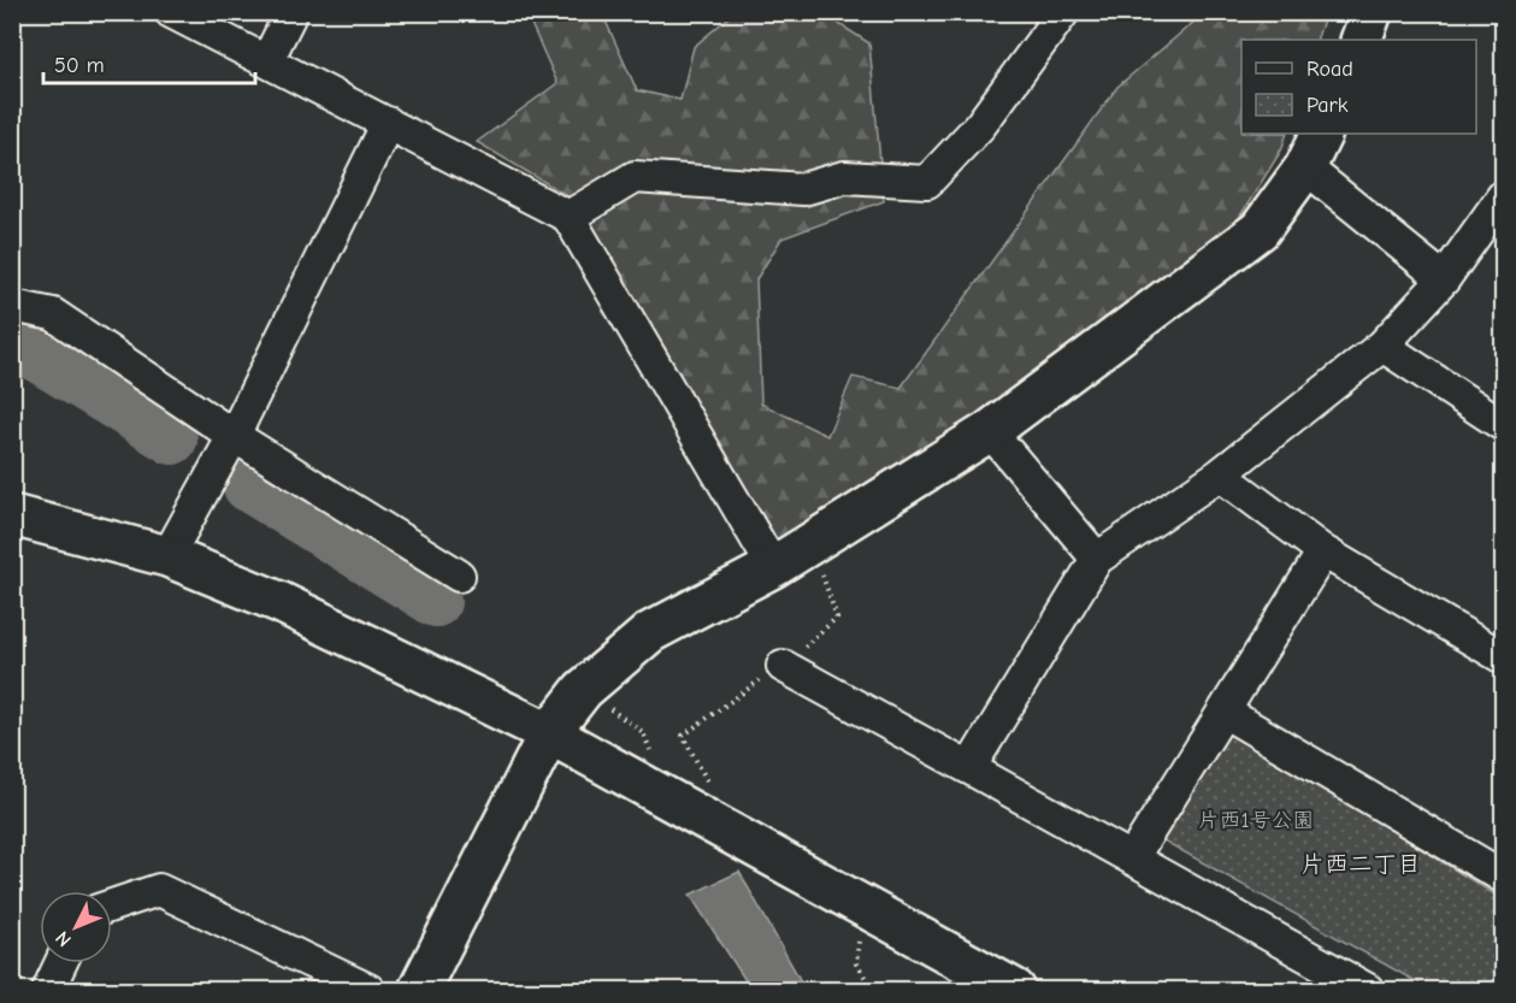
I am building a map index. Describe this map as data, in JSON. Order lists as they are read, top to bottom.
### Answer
{
  "districts": ["片西二丁目"],
  "parks": ["片西1号公園"],
  "legend": ["Road", "Park"],
  "scale_bar": "50 m",
  "north": "bottom left"
}
